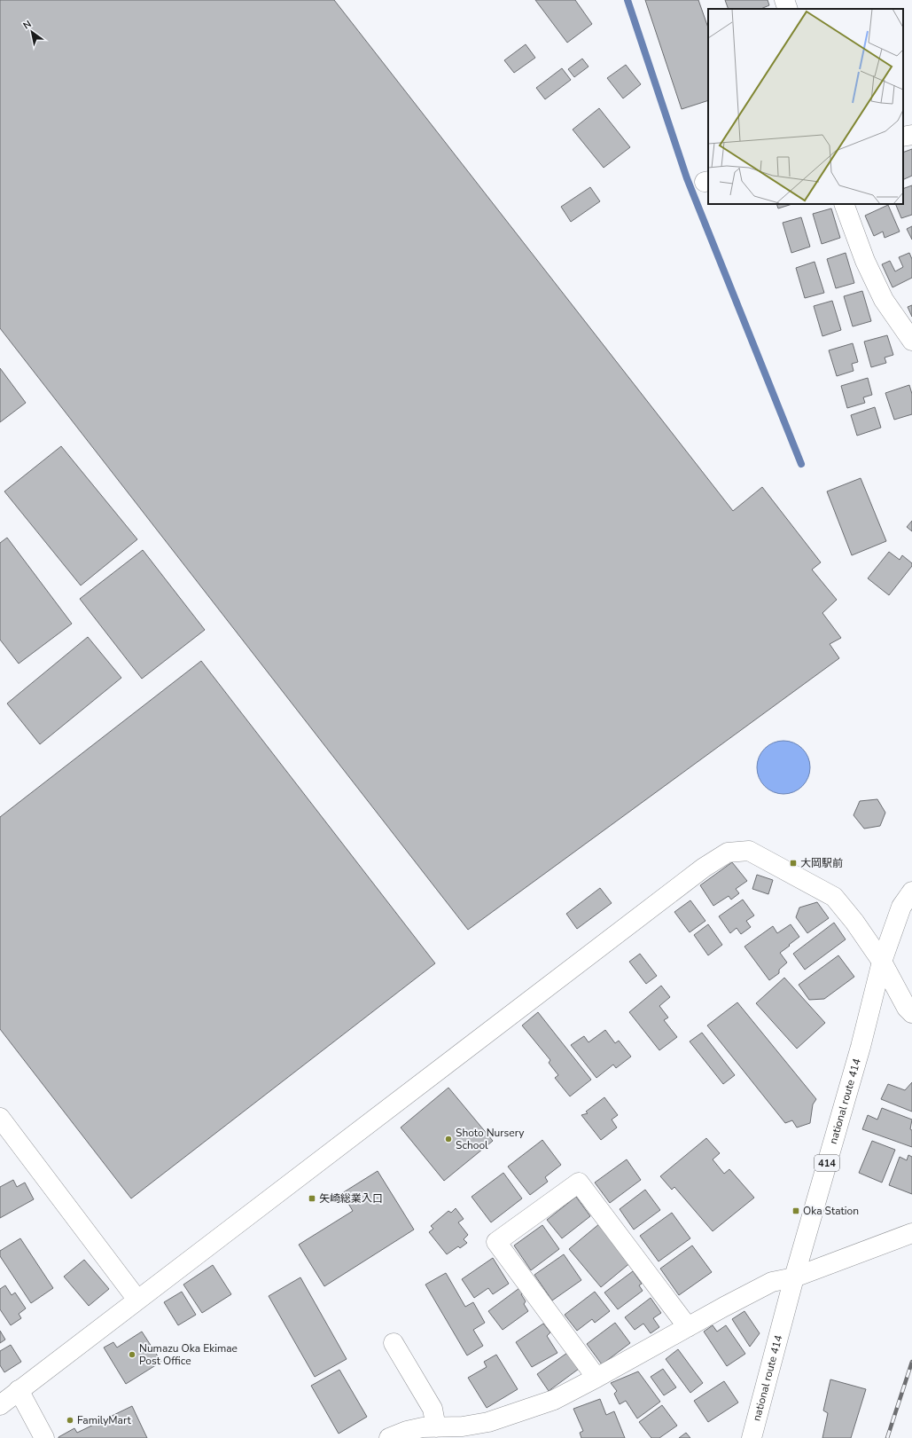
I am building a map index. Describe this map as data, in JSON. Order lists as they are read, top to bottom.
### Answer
{
  "streets": {
    "main road": ["national route 414", "414"]
  },
  "places": {
    "transit": ["大岡駅前", "矢崎総業入口", "Oka Station"],
    "other": ["Shoto Nursery School", "Numazu Oka Ekimae Post Office", "FamilyMart"]
  },
  "north": "top left"
}
